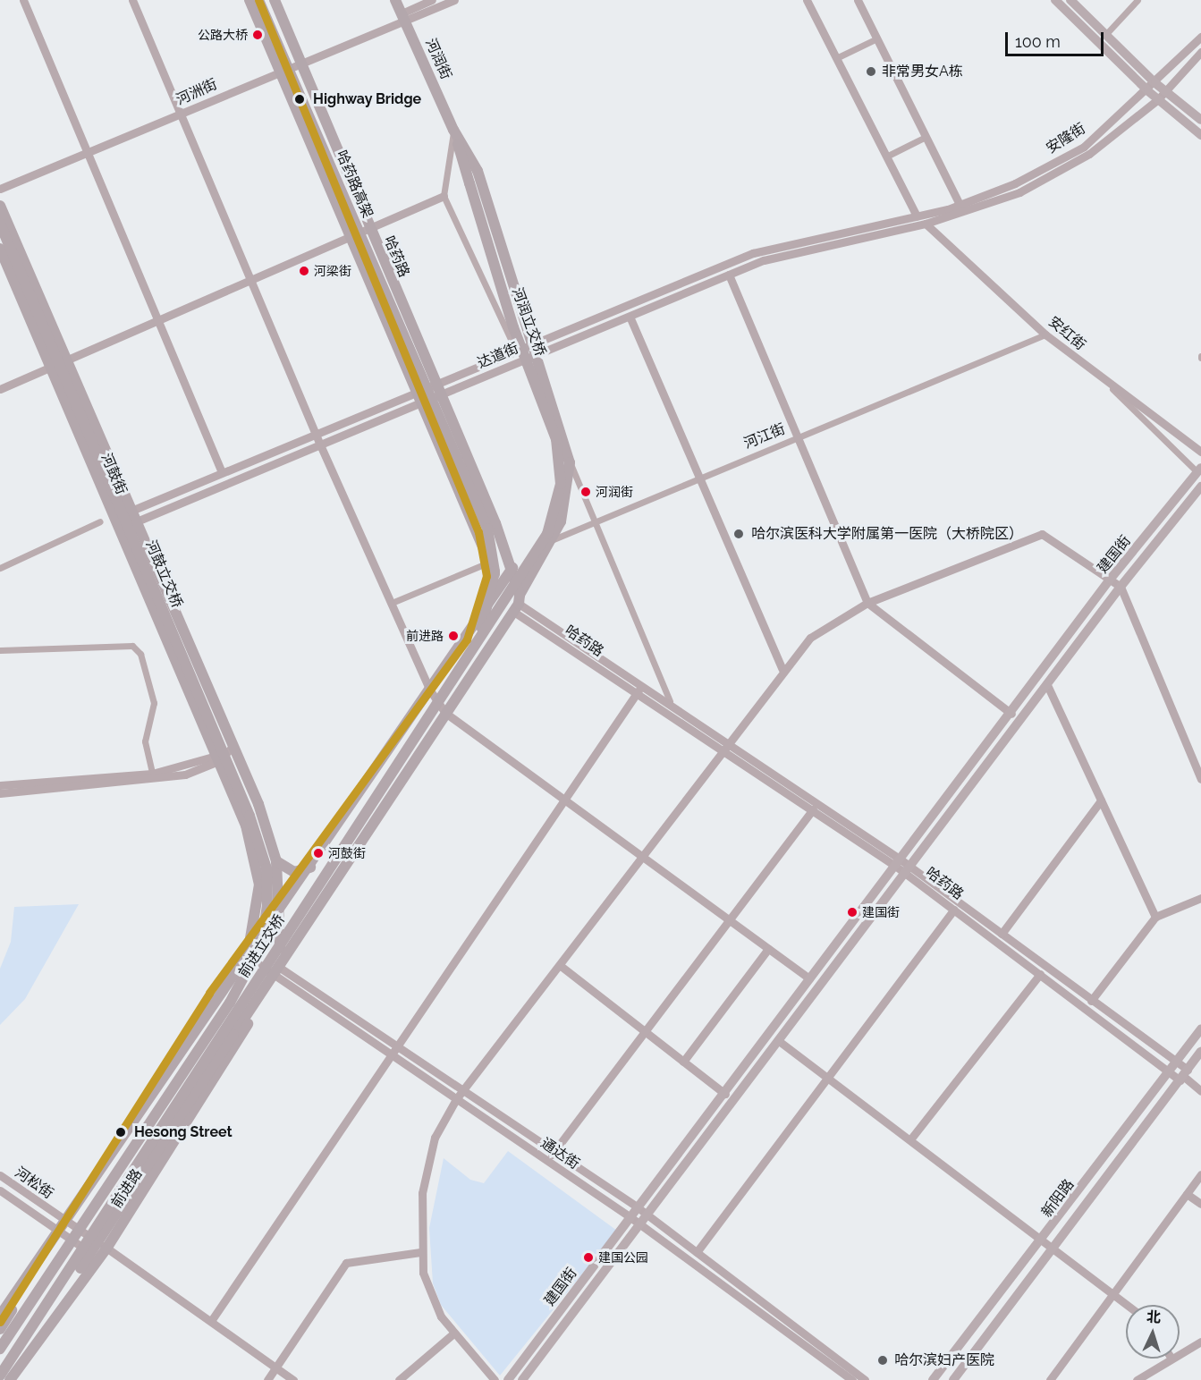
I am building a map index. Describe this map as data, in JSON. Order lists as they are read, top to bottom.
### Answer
{
  "streets": {
    "highway": [
      "河润街",
      "哈药路高架",
      "哈药路",
      "河润立交桥",
      "河鼓街",
      "河鼓立交桥",
      "前进立交桥",
      "前进路"
    ],
    "main road": ["建国街", "新阳路"],
    "street": [
      "河洲街",
      "安隆街",
      "安红街",
      "达道街",
      "河江街",
      "通达街",
      "河松街"
    ]
  },
  "crossings": [
    ["河润街", "河洲街"],
    ["河润街", "哈药路"],
    ["河润街", "河润立交桥"],
    ["河润街", "达道街"],
    ["河润街", "河江街"],
    ["河洲街", "哈药路"],
    ["安隆街", "安红街"],
    ["安隆街", "达道街"],
    ["哈药路高架", "前进立交桥"],
    ["哈药路", "达道街"],
    ["哈药路", "建国街"],
    ["哈药路", "前进路"],
    ["哈药路", "新阳路"],
    ["河润立交桥", "前进立交桥"],
    ["安红街", "达道街"],
    ["安红街", "河江街"],
    ["达道街", "河鼓街"],
    ["河鼓街", "通达街"],
    ["河鼓街", "前进路"],
    ["建国街", "通达街"],
    ["河鼓立交桥", "前进立交桥"],
    ["前进立交桥", "前进路"],
    ["通达街", "前进路"],
    ["河松街", "前进路"]
  ],
  "places": [
    "公路大桥",
    "非常男女A栋",
    "Highway Bridge",
    "河梁街",
    "河润街",
    "哈尔滨医科大学附属第一医院（大桥院区）",
    "前进路",
    "河鼓街",
    "建国街",
    "Hesong Street",
    "建国公园",
    "哈尔滨妇产医院"
  ],
  "scale_bar": "100 m",
  "north": "top"
}
